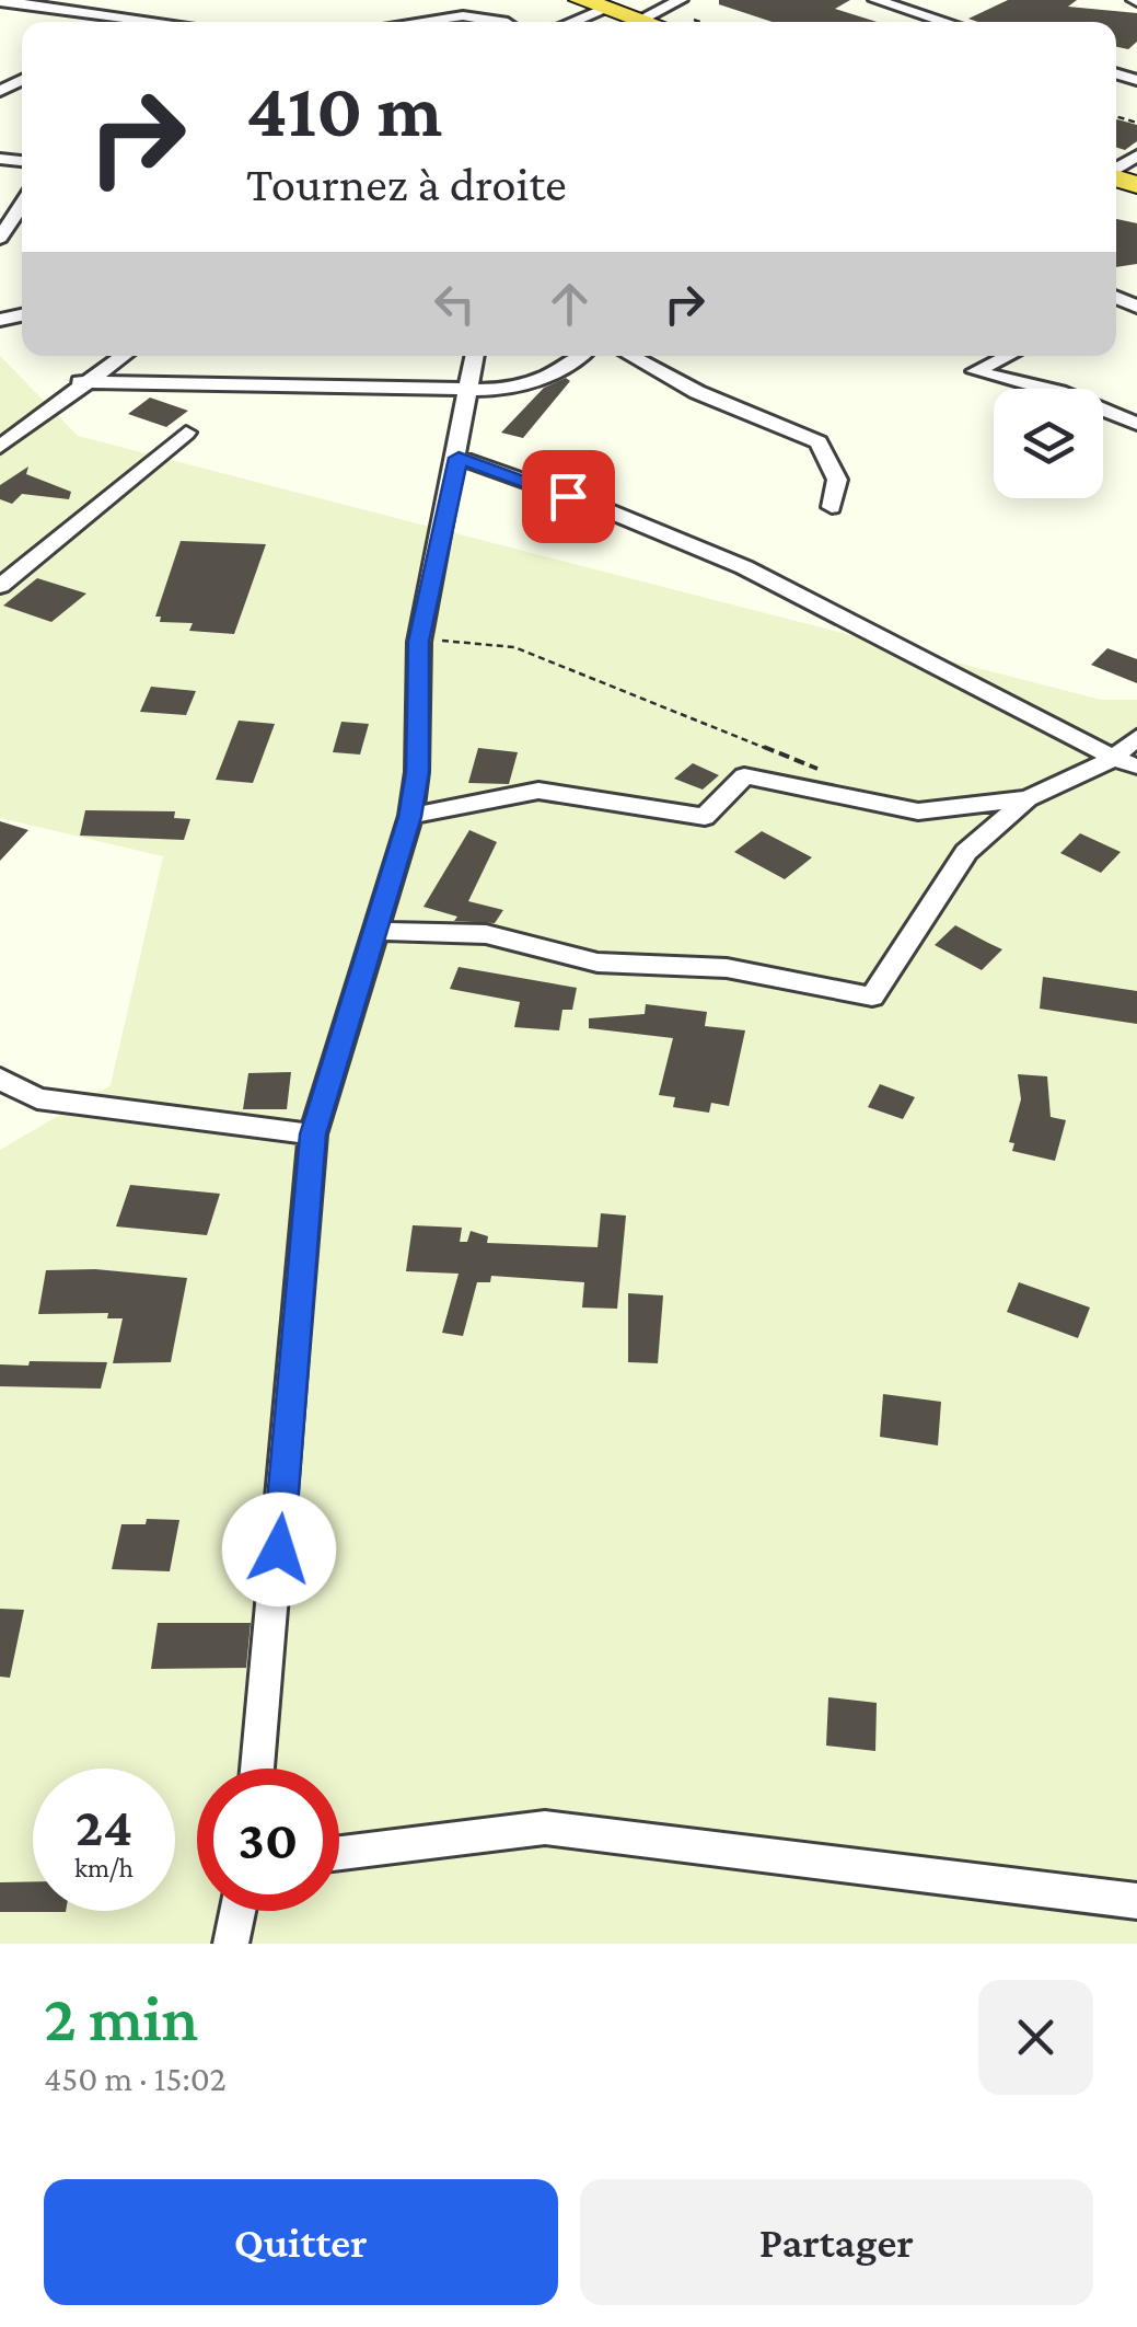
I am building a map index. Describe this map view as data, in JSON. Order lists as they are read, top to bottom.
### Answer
{
  "page": {
    "turn": ["410 m", "Tournez à droite"],
    "speed": "24 km/h",
    "limit": "30",
    "heading": ["2 min", "450 m · 15:02"],
    "buttons": ["Quitter", "Partager"]
  }
}
